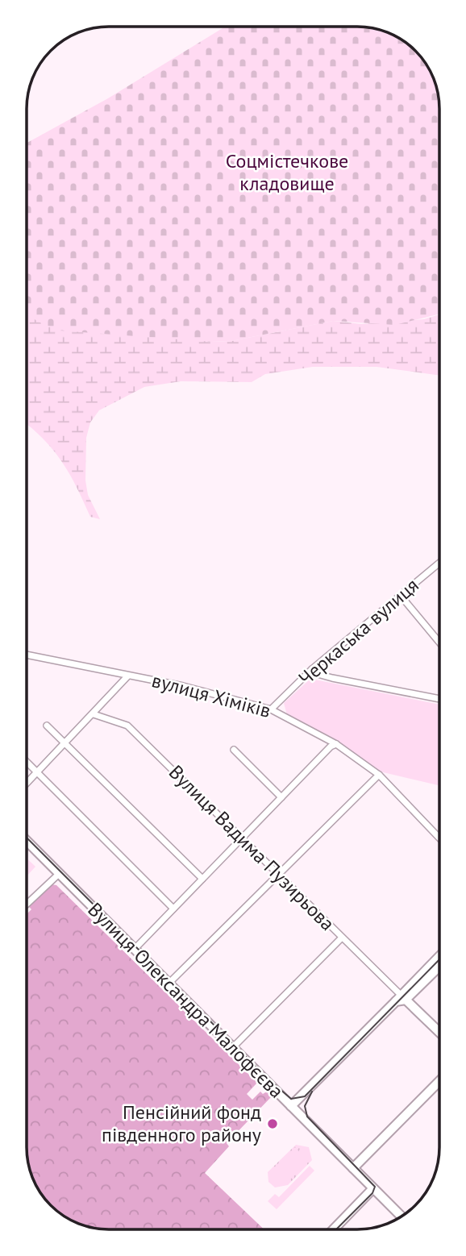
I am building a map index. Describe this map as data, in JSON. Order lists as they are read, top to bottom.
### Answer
{
  "streets": {
    "street": [
      "Черкаська вулиця",
      "вулиця Хіміків",
      "Вулиця Вадима Пузирьова",
      "Вулиця Олександра Малофєєва"
    ]
  },
  "crossings": [
    ["Черкаська вулиця", "вулиця Хіміків"]
  ],
  "parks": ["Соцмістечкове кладовище"],
  "places": ["Пенсійний фонд південного району"]
}
